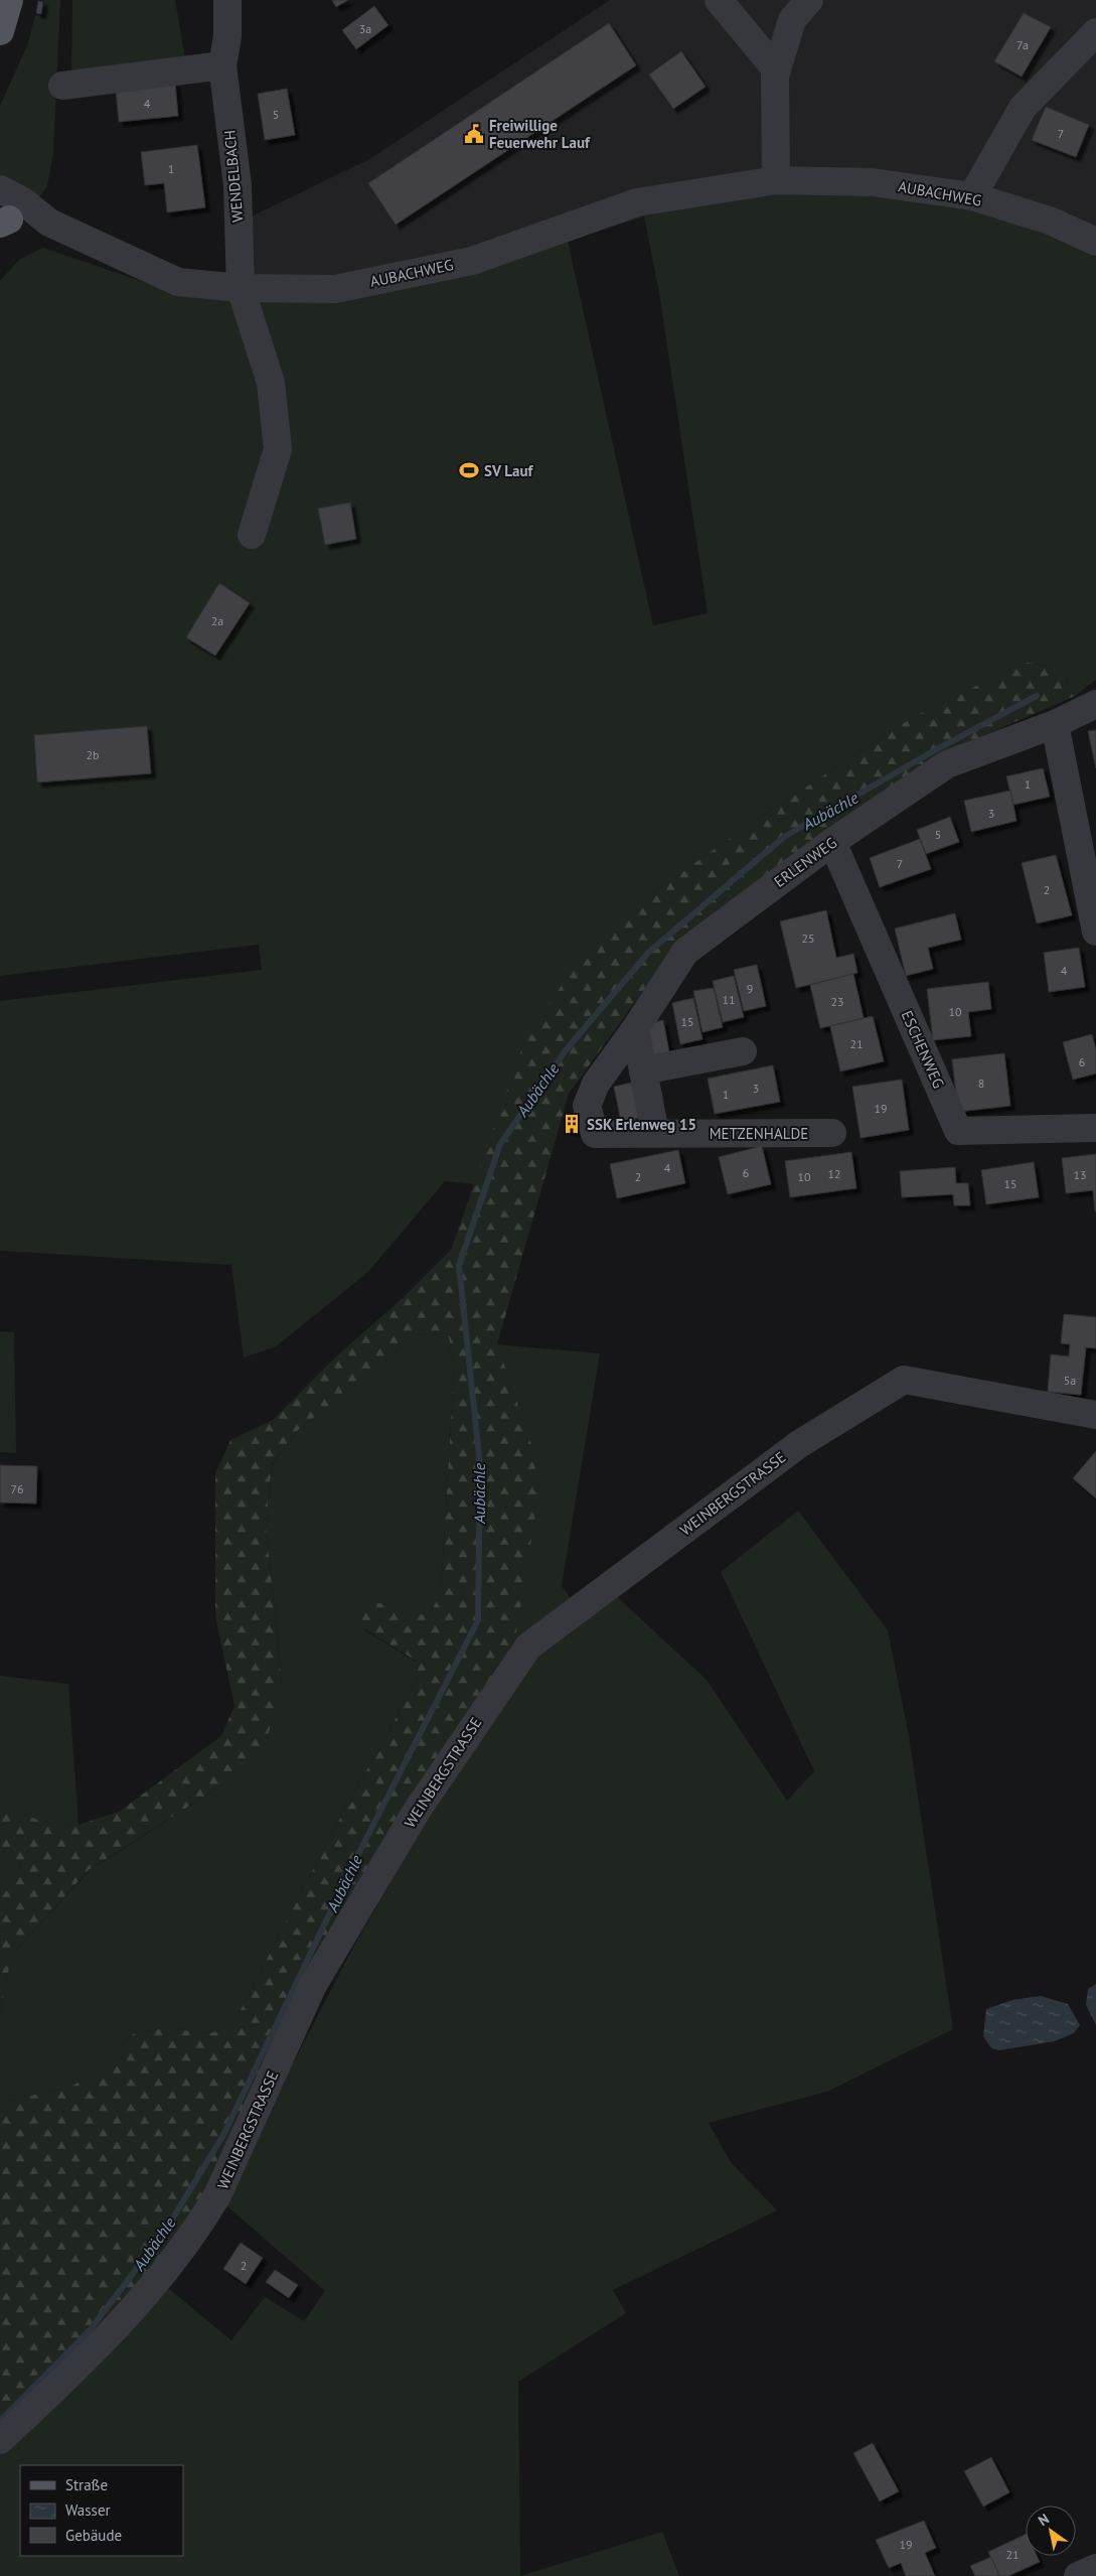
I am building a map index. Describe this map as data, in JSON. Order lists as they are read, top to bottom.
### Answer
{
  "streets": {
    "street": [
      "WENDELBACH",
      "AUBACHWEG",
      "ERLENWEG",
      "ESCHENWEG",
      "METZENHALDE",
      "WEINBERGSTRASSE"
    ]
  },
  "crossings": [
    ["WENDELBACH", "AUBACHWEG"],
    ["ERLENWEG", "ESCHENWEG"],
    ["ERLENWEG", "METZENHALDE"]
  ],
  "water": ["Aubächle"],
  "places": {
    "public building": ["Freiwillige Feuerwehr Lauf"],
    "sports": ["SV Lauf"],
    "building": ["SSK Erlenweg 15"]
  },
  "house_numbers": [
    "3a",
    "7a",
    "4",
    "5",
    "7",
    "1",
    "2a",
    "2b",
    "1",
    "3",
    "5",
    "7",
    "2",
    "25",
    "4",
    "9",
    "11",
    "23",
    "10",
    "15",
    "21",
    "6",
    "8",
    "3",
    "1",
    "19",
    "4",
    "6",
    "12",
    "13",
    "2",
    "10",
    "15",
    "5a",
    "76",
    "2",
    "19",
    "21"
  ],
  "legend": ["Straße", "Wasser", "Gebäude"],
  "north": "top left"
}
